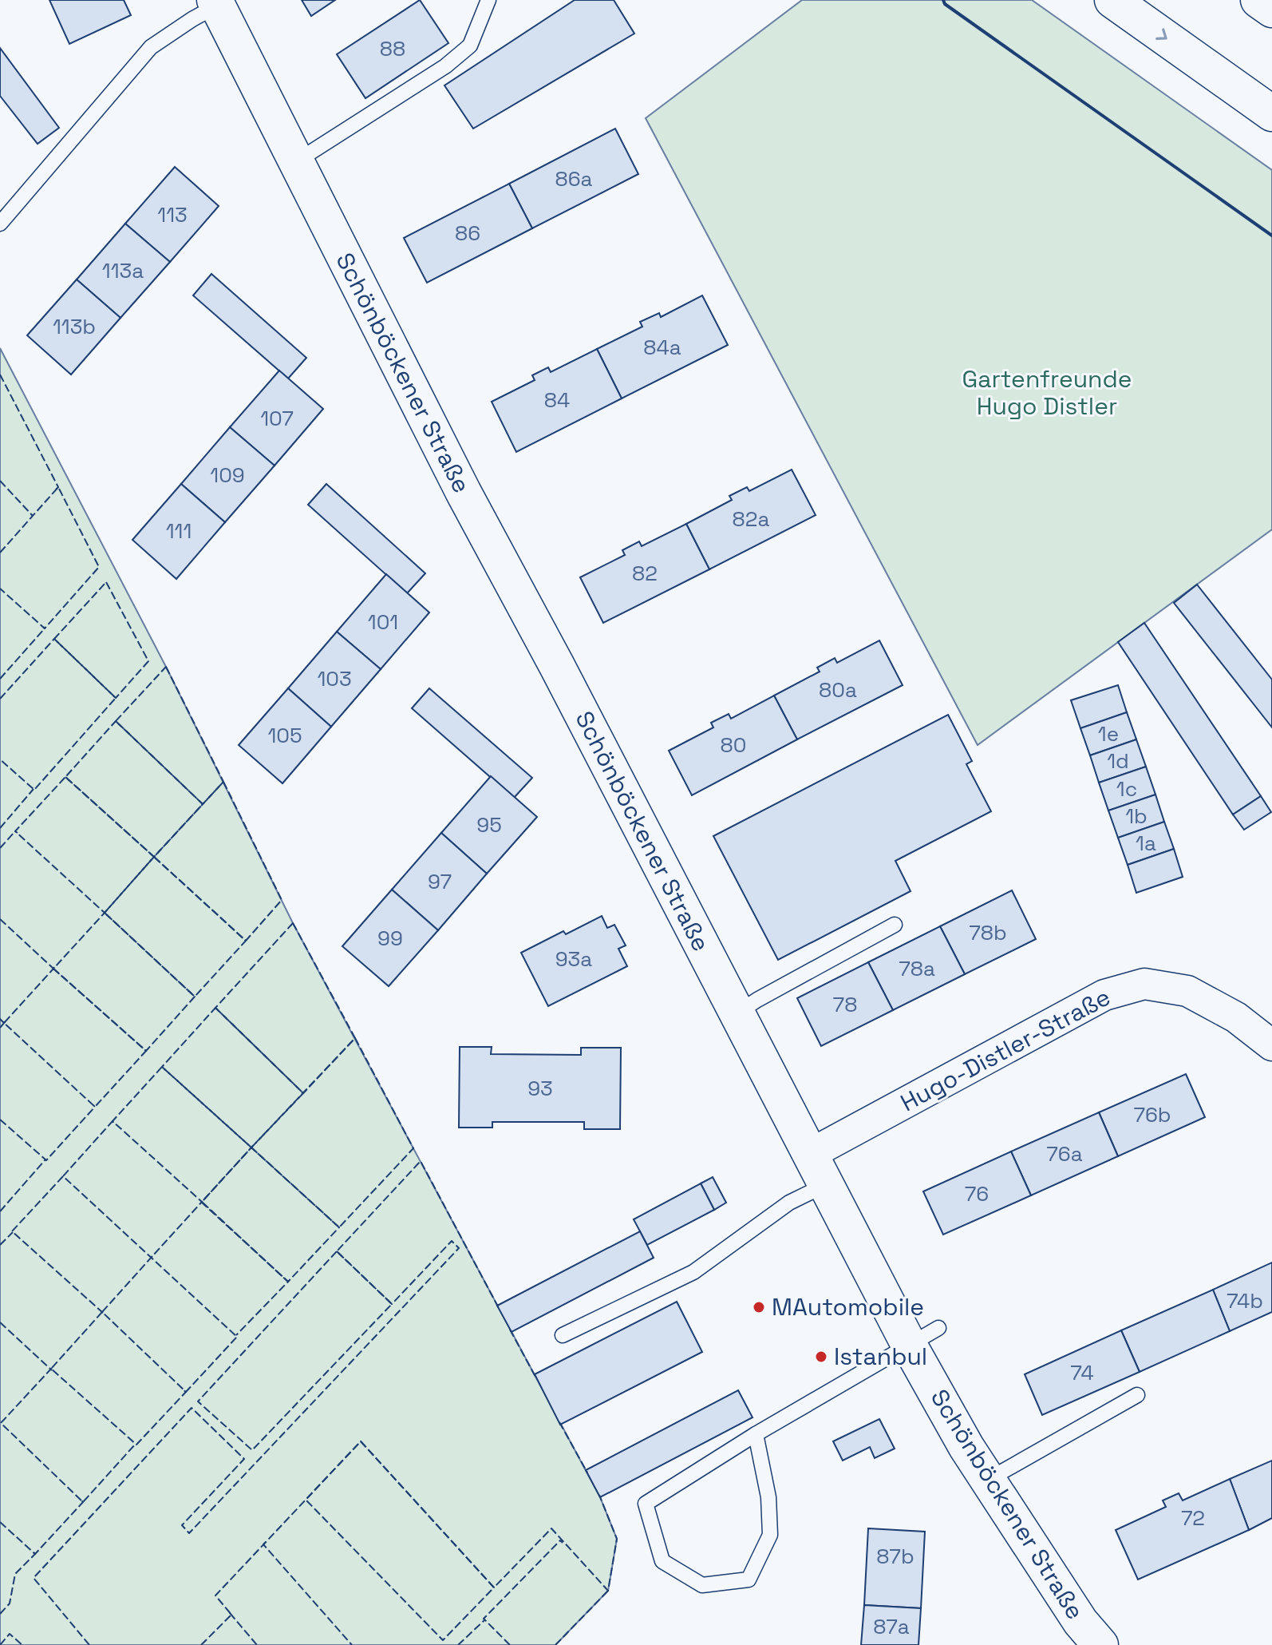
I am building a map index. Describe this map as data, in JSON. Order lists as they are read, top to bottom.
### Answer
{
  "streets": {
    "main road": ["Schönböckener Straße"],
    "street": ["Hugo-Distler-Straße"]
  },
  "crossings": [
    ["Schönböckener Straße", "Hugo-Distler-Straße"]
  ],
  "parks": ["Gartenfreunde Hugo Distler"],
  "places": ["MAutomobile", "Istanbul"],
  "house_numbers": [
    "88",
    "86a",
    "113",
    "86",
    "113a",
    "113b",
    "84a",
    "84",
    "107",
    "109",
    "82a",
    "111",
    "82",
    "101",
    "103",
    "80a",
    "1e",
    "105",
    "80",
    "1d",
    "1c",
    "1b",
    "95",
    "1a",
    "97",
    "78b",
    "99",
    "93a",
    "78a",
    "78",
    "93",
    "76b",
    "76a",
    "76",
    "74b",
    "74",
    "72",
    "87b",
    "87a"
  ]
}
